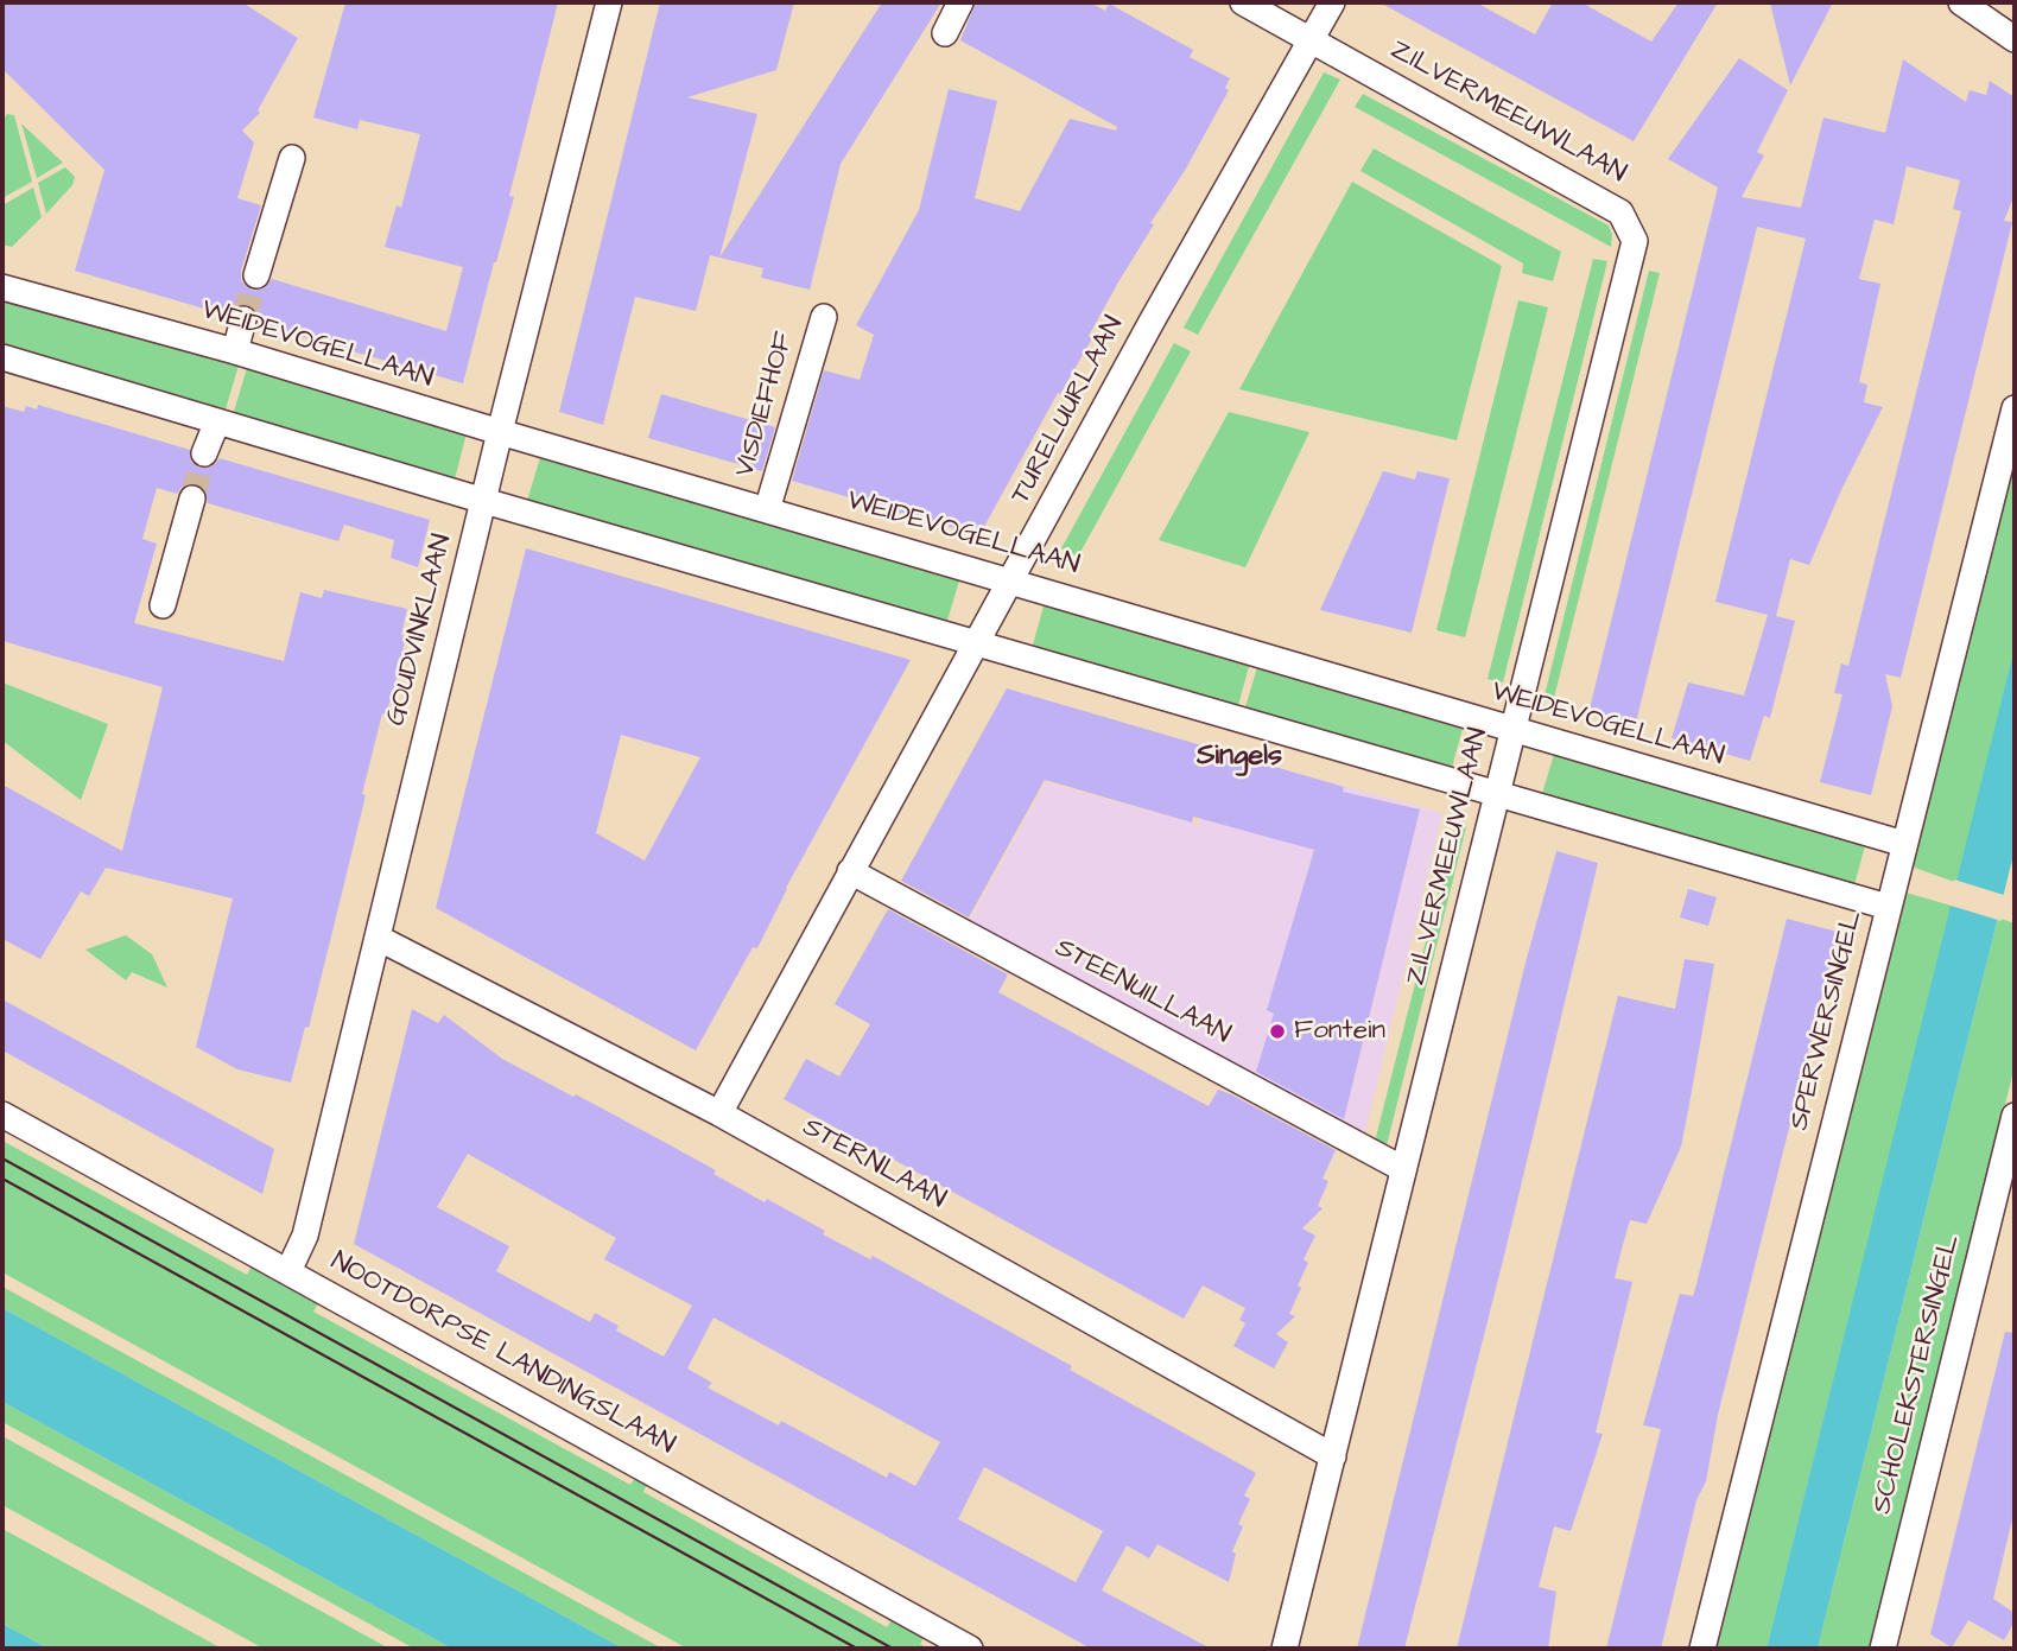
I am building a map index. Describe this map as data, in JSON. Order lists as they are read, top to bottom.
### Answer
{
  "streets": {
    "street": [
      "ZILVERMEEUWLAAN",
      "WEIDEVOGELLAAN",
      "VISDIEFHOF",
      "TURELUURLAAN",
      "GOUDVINKLAAN",
      "STEENUILLAAN",
      "SPERWERSINGEL",
      "STERNLAAN",
      "NOOTDORPSE LANDINGSLAAN",
      "SCHOLEKSTERSINGEL"
    ]
  },
  "crossings": [
    ["ZILVERMEEUWLAAN", "WEIDEVOGELLAAN"],
    ["ZILVERMEEUWLAAN", "TURELUURLAAN"],
    ["ZILVERMEEUWLAAN", "STEENUILLAAN"],
    ["ZILVERMEEUWLAAN", "STERNLAAN"],
    ["WEIDEVOGELLAAN", "VISDIEFHOF"],
    ["WEIDEVOGELLAAN", "TURELUURLAAN"],
    ["WEIDEVOGELLAAN", "GOUDVINKLAAN"],
    ["WEIDEVOGELLAAN", "SPERWERSINGEL"],
    ["TURELUURLAAN", "STEENUILLAAN"],
    ["TURELUURLAAN", "STERNLAAN"],
    ["GOUDVINKLAAN", "STERNLAAN"],
    ["GOUDVINKLAAN", "NOOTDORPSE LANDINGSLAAN"]
  ],
  "districts": ["Singels"],
  "places": ["Fontein"]
}
